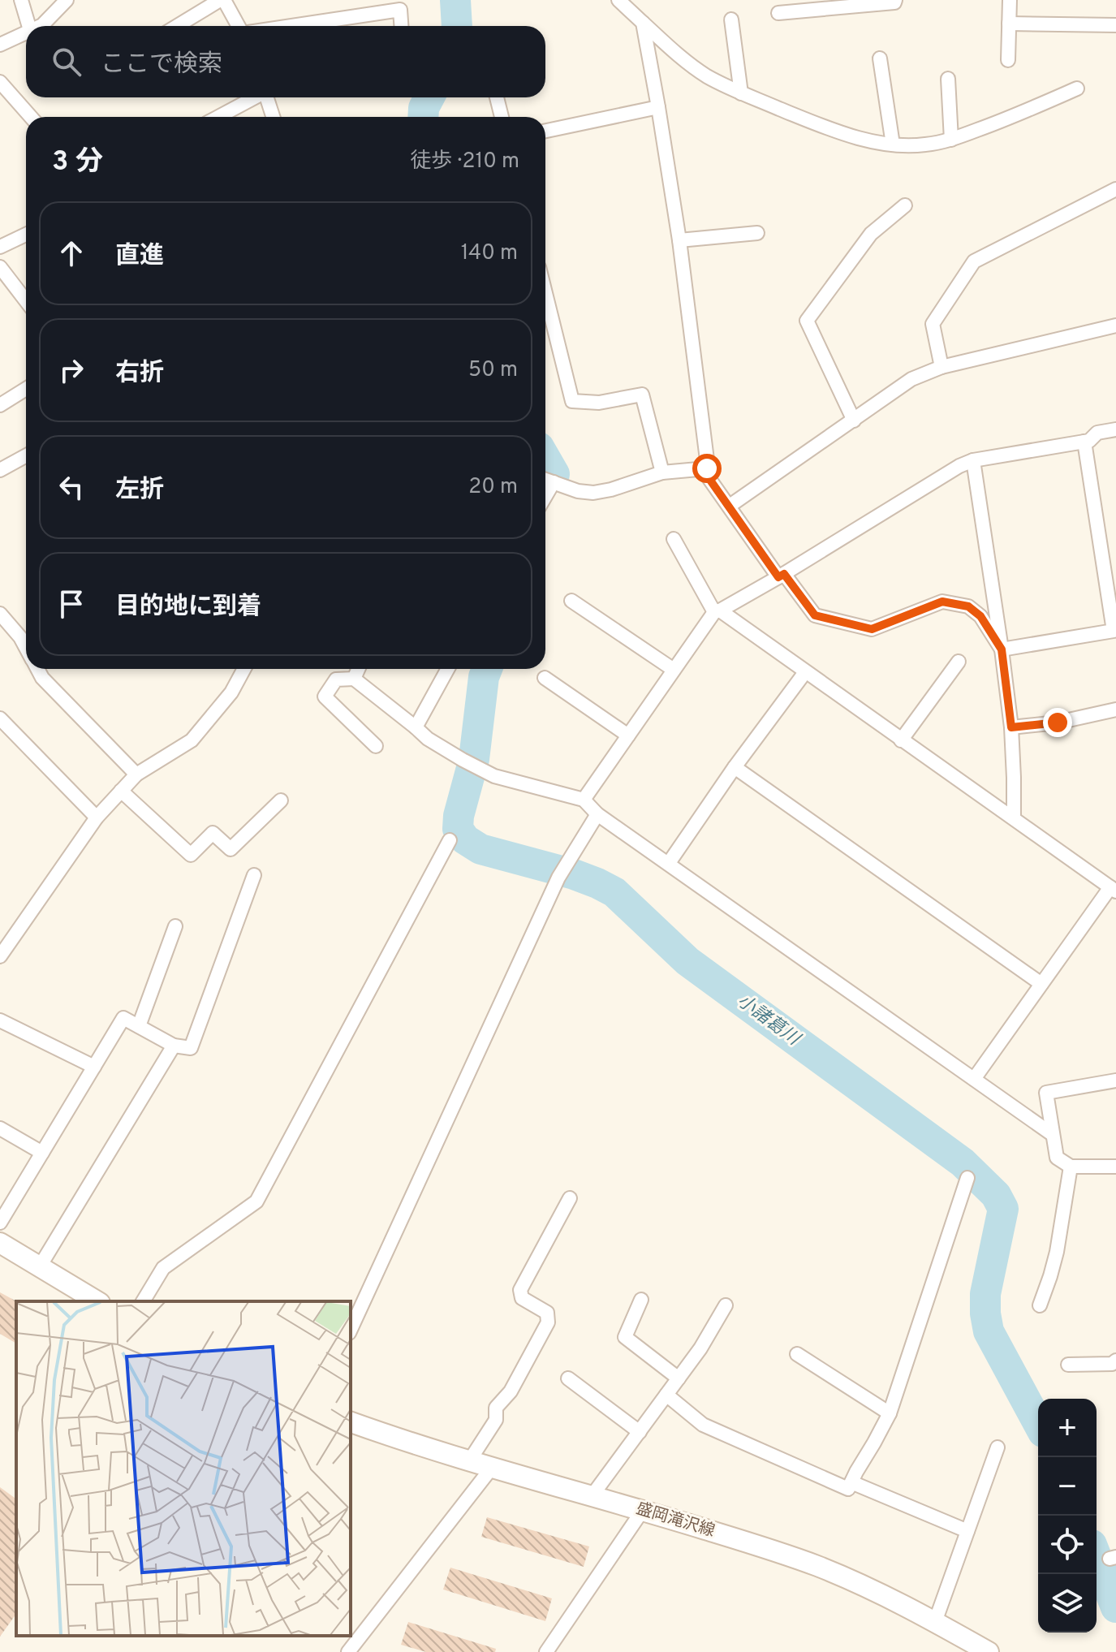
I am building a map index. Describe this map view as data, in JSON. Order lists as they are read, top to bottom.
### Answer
{
  "streets": {
    "main road": ["盛岡滝沢線"]
  },
  "water": ["小諸葛川"],
  "page": {
    "search": "ここで検索",
    "heading": ["3 分", "徒歩 · 210 m"],
    "list": [
      ["直進", "140 m"],
      ["右折", "50 m"],
      ["左折", "20 m"],
      "目的地に到着"
    ],
    "map_buttons": ["+", "−"]
  }
}
